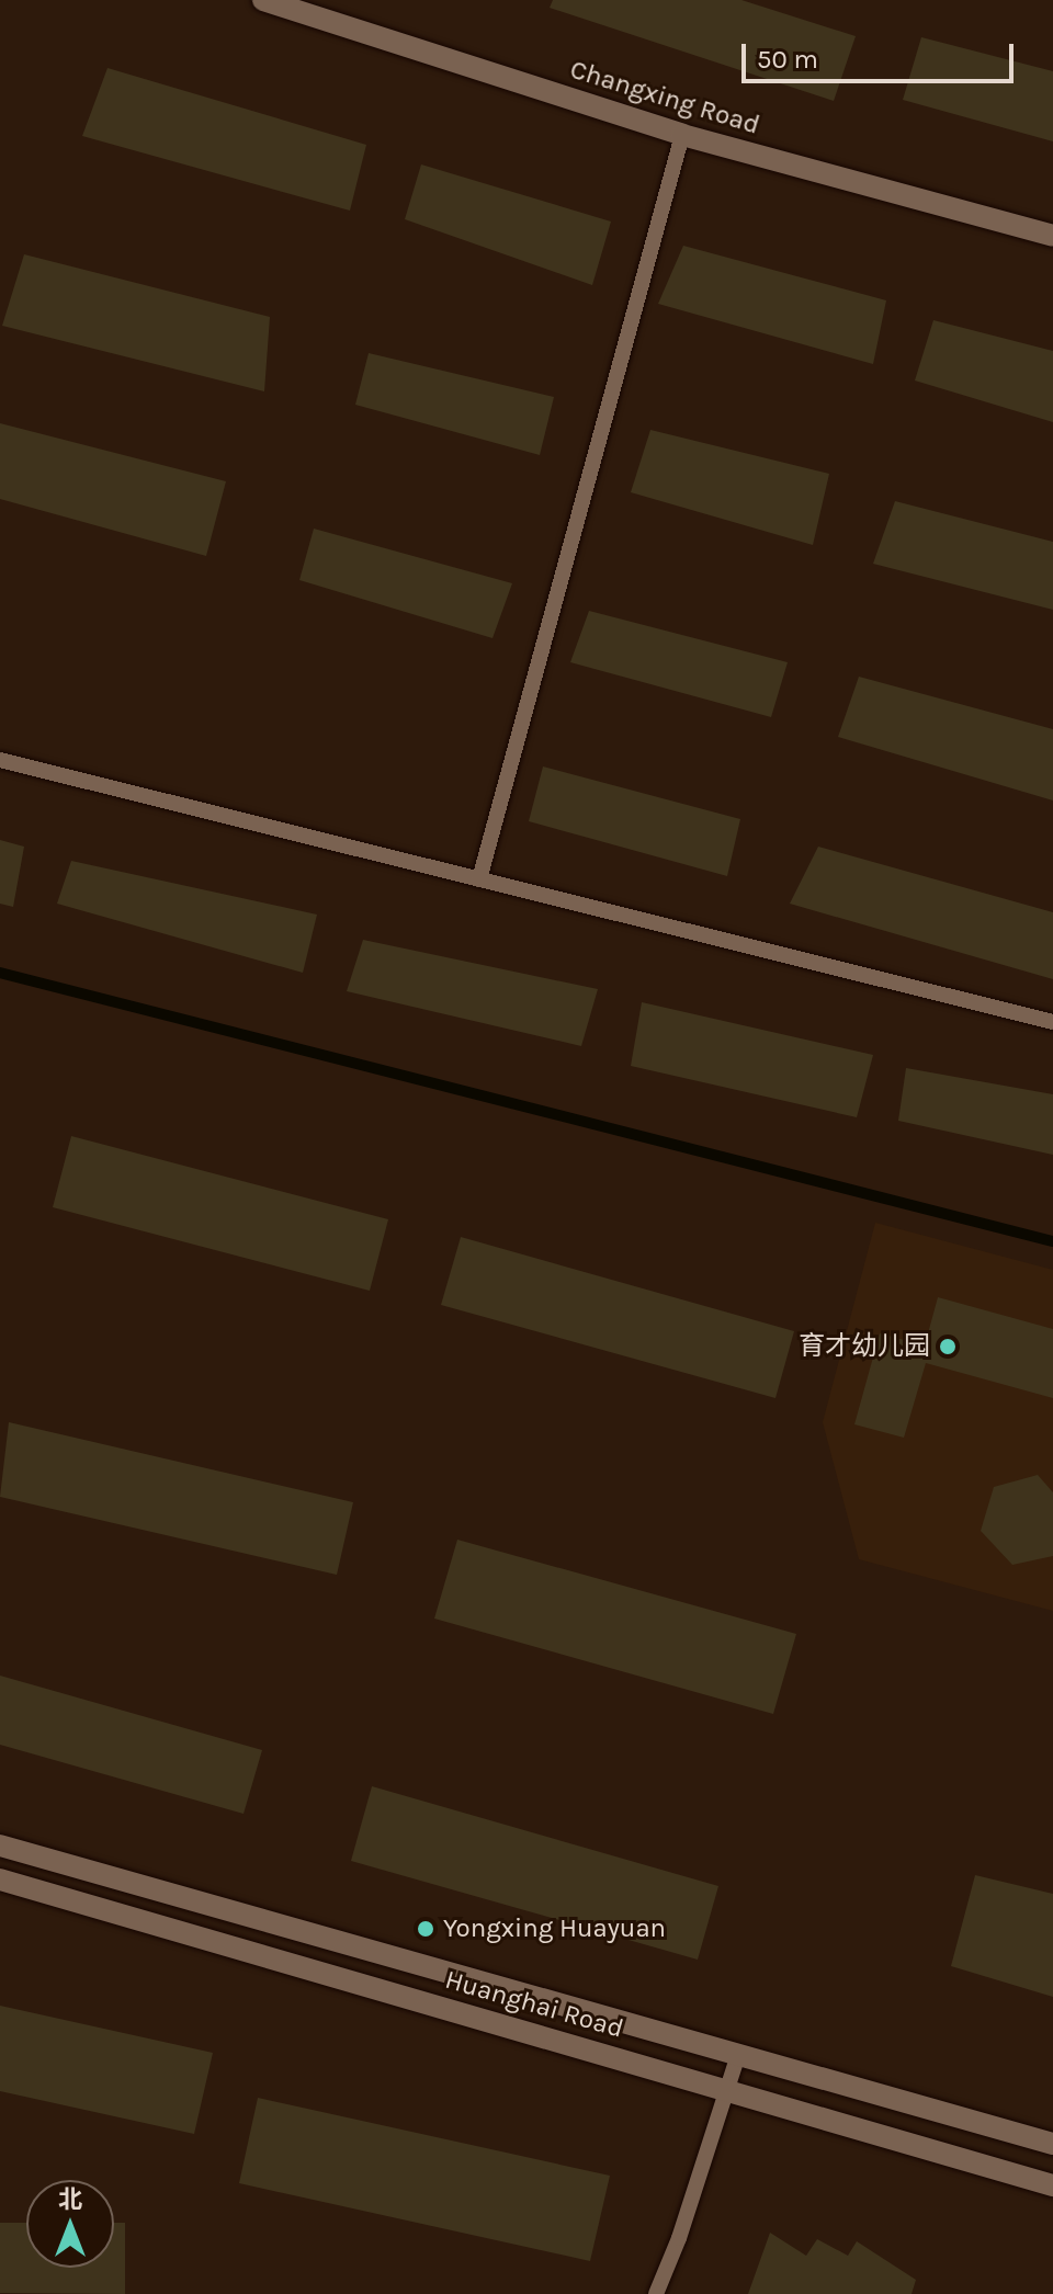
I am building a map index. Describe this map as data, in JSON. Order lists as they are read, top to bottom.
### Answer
{
  "streets": {
    "main road": ["Changxing Road", "Huanghai Road"]
  },
  "places": ["育才幼儿园", "Yongxing Huayuan"],
  "scale_bar": "50 m",
  "north": "top"
}
